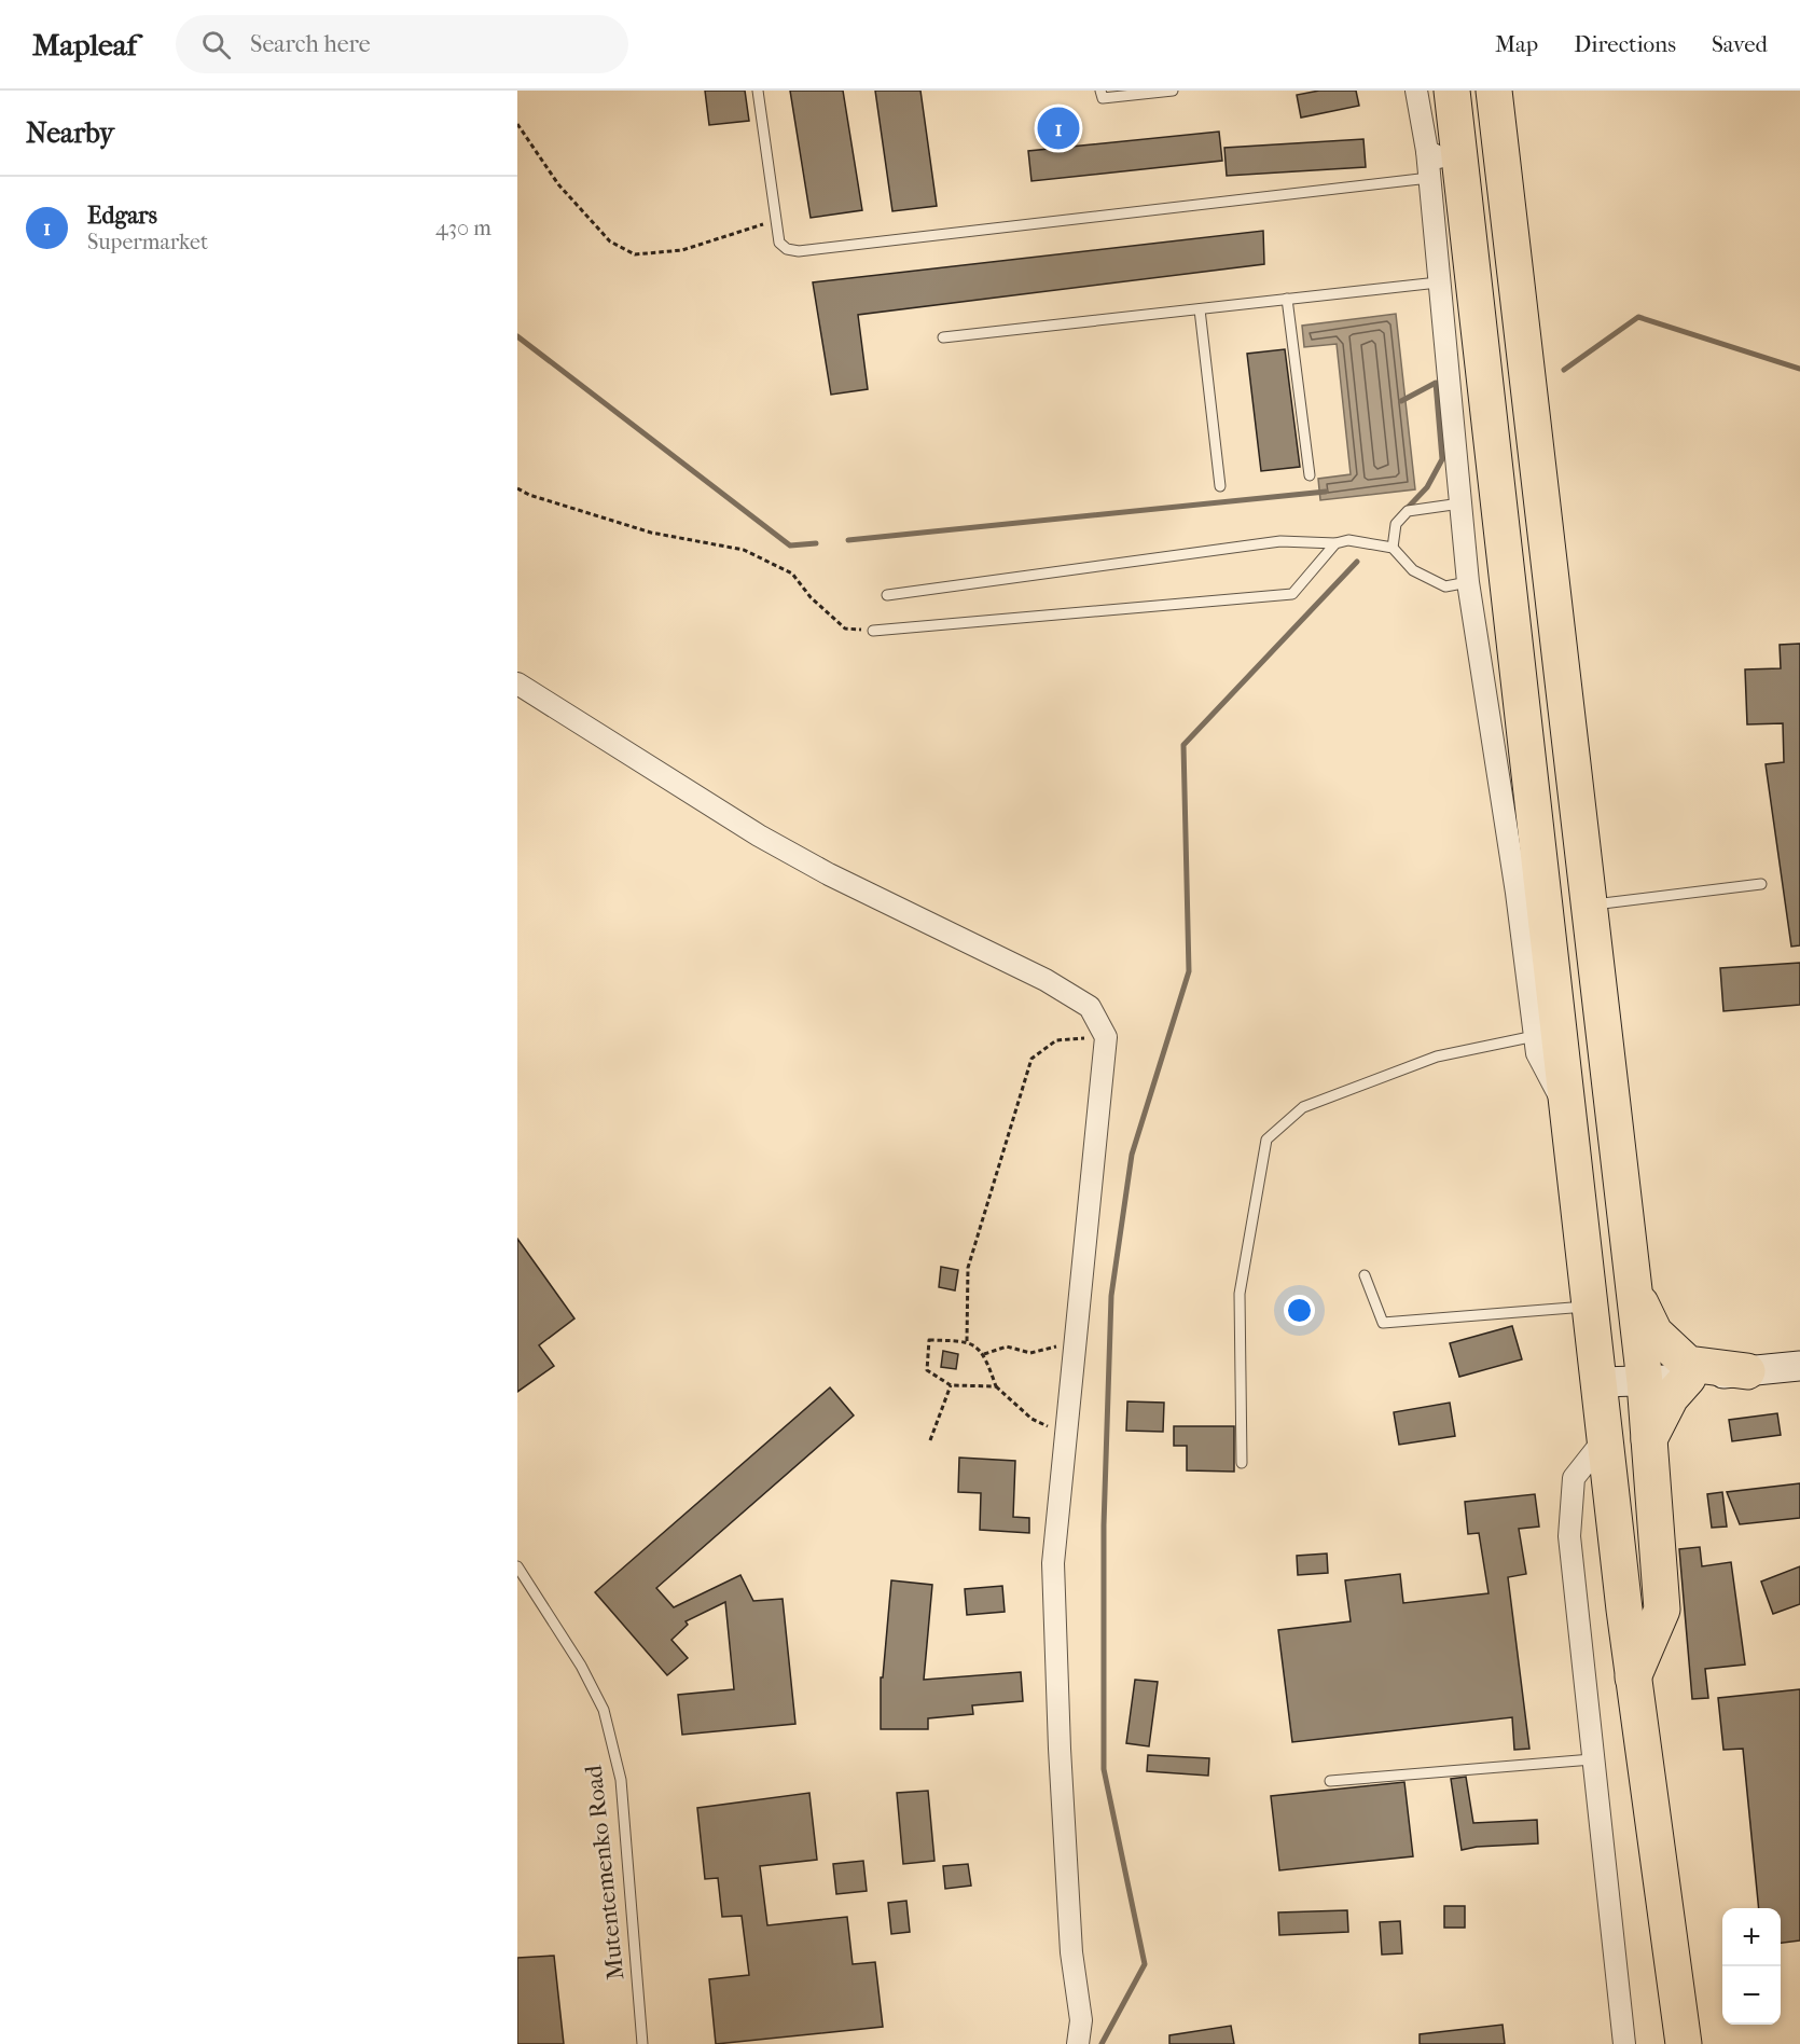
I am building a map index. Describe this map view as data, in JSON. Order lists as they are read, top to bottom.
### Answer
{
  "streets": {
    "lane": ["Mutentemenko Road"]
  },
  "page": {
    "header": "Mapleaf",
    "search": "Search here",
    "nav": ["Map", "Directions", "Saved"],
    "heading": "Nearby",
    "pins": "1",
    "list": [
      {
        "mark": "1",
        "name": "Edgars",
        "note": "Supermarket",
        "value": "430 m"
      }
    ],
    "map_buttons": ["+", "−"]
  }
}
